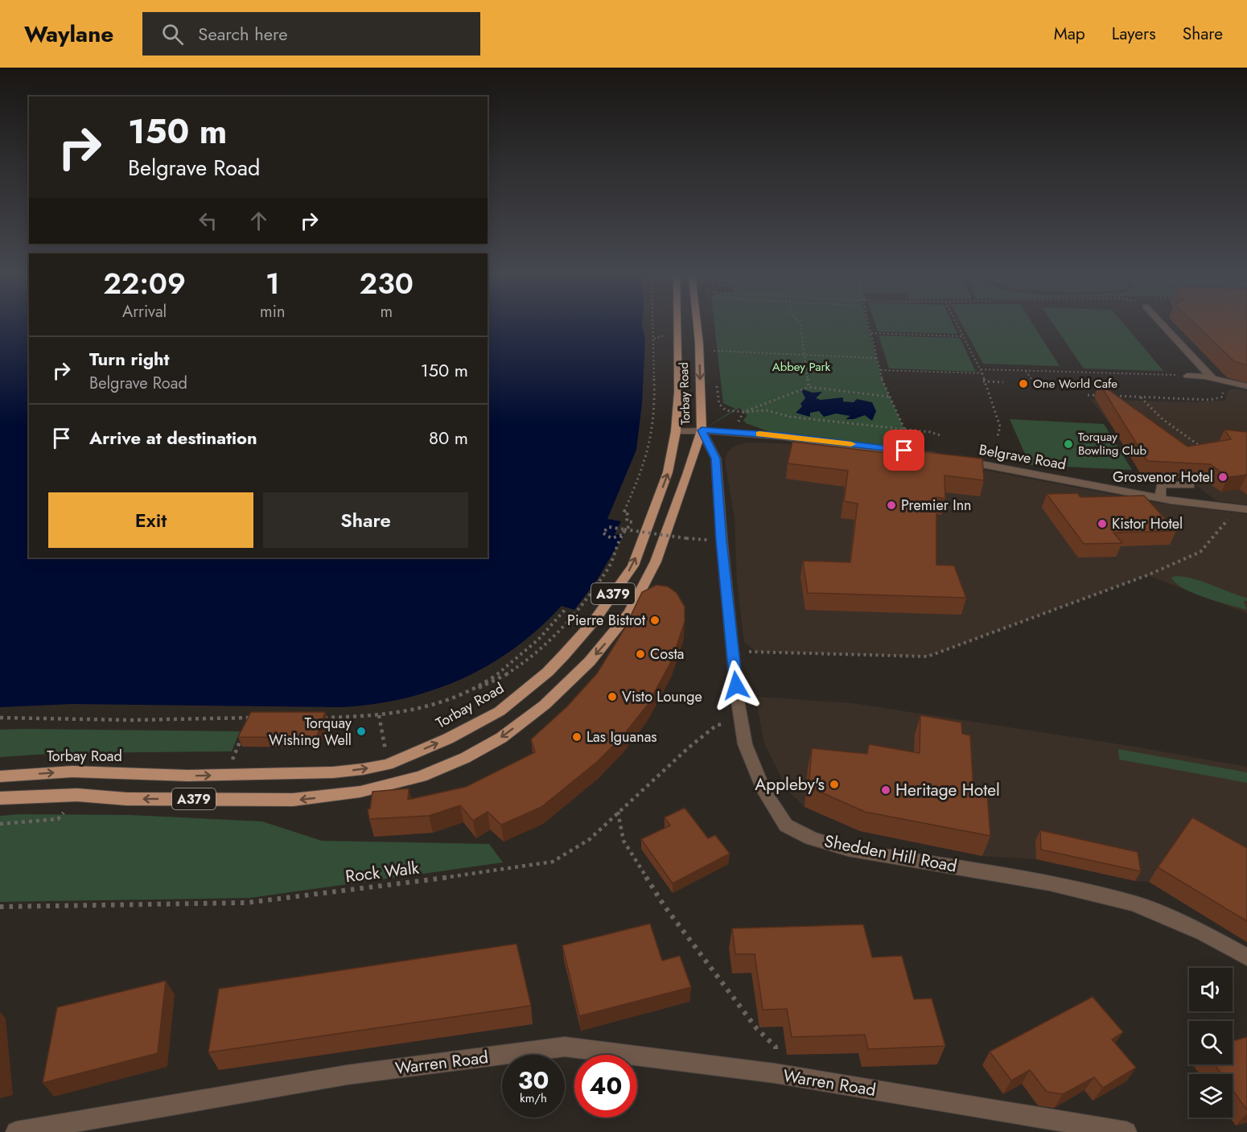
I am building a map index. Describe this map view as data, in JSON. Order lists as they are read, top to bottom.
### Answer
{
  "streets": {
    "main road": ["Torbay Road", "A379"],
    "street": ["Belgrave Road", "Shedden Hill Road", "Warren Road"],
    "path": ["Rock Walk"]
  },
  "crossings": [
    ["Torbay Road", "Belgrave Road"],
    ["Torbay Road", "A379"],
    ["Torbay Road", "Shedden Hill Road"],
    ["Belgrave Road", "Shedden Hill Road"]
  ],
  "parks": ["Abbey Park"],
  "places": [
    "One World Cafe",
    "Torquay Bowling Club",
    "Grosvenor Hotel",
    "Premier Inn",
    "Kistor Hotel",
    "Pierre Bistrot",
    "Costa",
    "Visto Lounge",
    "Torquay Wishing Well",
    "Las Iguanas",
    "Appleby's",
    "Heritage Hotel"
  ],
  "page": {
    "header": "Waylane",
    "search": "Search here",
    "nav": ["Map", "Layers", "Share"],
    "turn": ["150 m", "Belgrave Road"],
    "eta": [
      "22:09",
      "Arrival",
      "1",
      "min",
      "230",
      "m"
    ],
    "list": [
      {
        "name": "Turn right",
        "note": "Belgrave Road",
        "value": "150 m"
      },
      {
        "name": "Arrive at destination",
        "value": "80 m"
      }
    ],
    "buttons": ["Exit", "Share"],
    "speed": "30 km/h",
    "limit": "40"
  }
}
